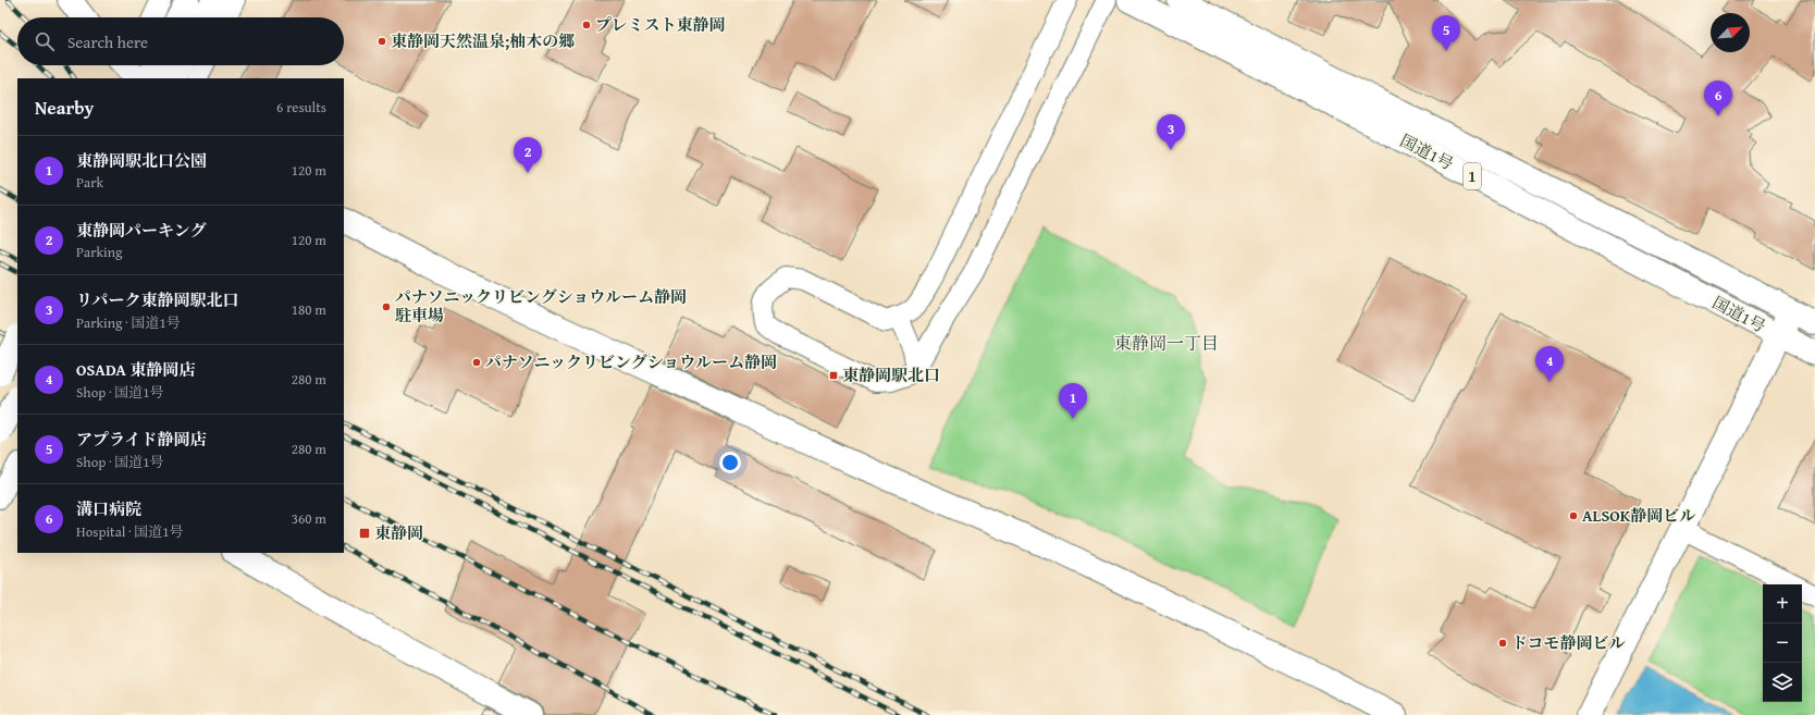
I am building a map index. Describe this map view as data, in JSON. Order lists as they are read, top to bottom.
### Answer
{
  "streets": {
    "main road": ["国道1号", "1"]
  },
  "districts": ["東静岡一丁目"],
  "places": {
    "other": [
      "プレミスト東静岡",
      "東静岡天然温泉;柚木の郷",
      "パナソニックリビングショウルーム静岡 駐車場",
      "パナソニックリビングショウルーム静岡",
      "ALSOK静岡ビル",
      "ドコモ静岡ビル"
    ],
    "transit": ["東静岡駅北口", "東静岡"]
  },
  "north": "top right",
  "page": {
    "pins": [
      "5",
      "6",
      "3",
      "2",
      "4",
      "1"
    ],
    "search": "Search here",
    "heading": ["Nearby", "6 results"],
    "list": [
      {
        "mark": "1",
        "name": "東静岡駅北口公園",
        "note": "Park",
        "value": "120 m"
      },
      {
        "mark": "2",
        "name": "東静岡パーキング",
        "note": "Parking",
        "value": "120 m"
      },
      {
        "mark": "3",
        "name": "リパーク東静岡駅北口",
        "note": "Parking · 国道1号",
        "value": "180 m"
      },
      {
        "mark": "4",
        "name": "OSADA 東静岡店",
        "note": "Shop · 国道1号",
        "value": "280 m"
      },
      {
        "mark": "5",
        "name": "アプライド静岡店",
        "note": "Shop · 国道1号",
        "value": "280 m"
      },
      {
        "mark": "6",
        "name": "溝口病院",
        "note": "Hospital · 国道1号",
        "value": "360 m"
      }
    ],
    "map_buttons": ["+", "−"]
  }
}
